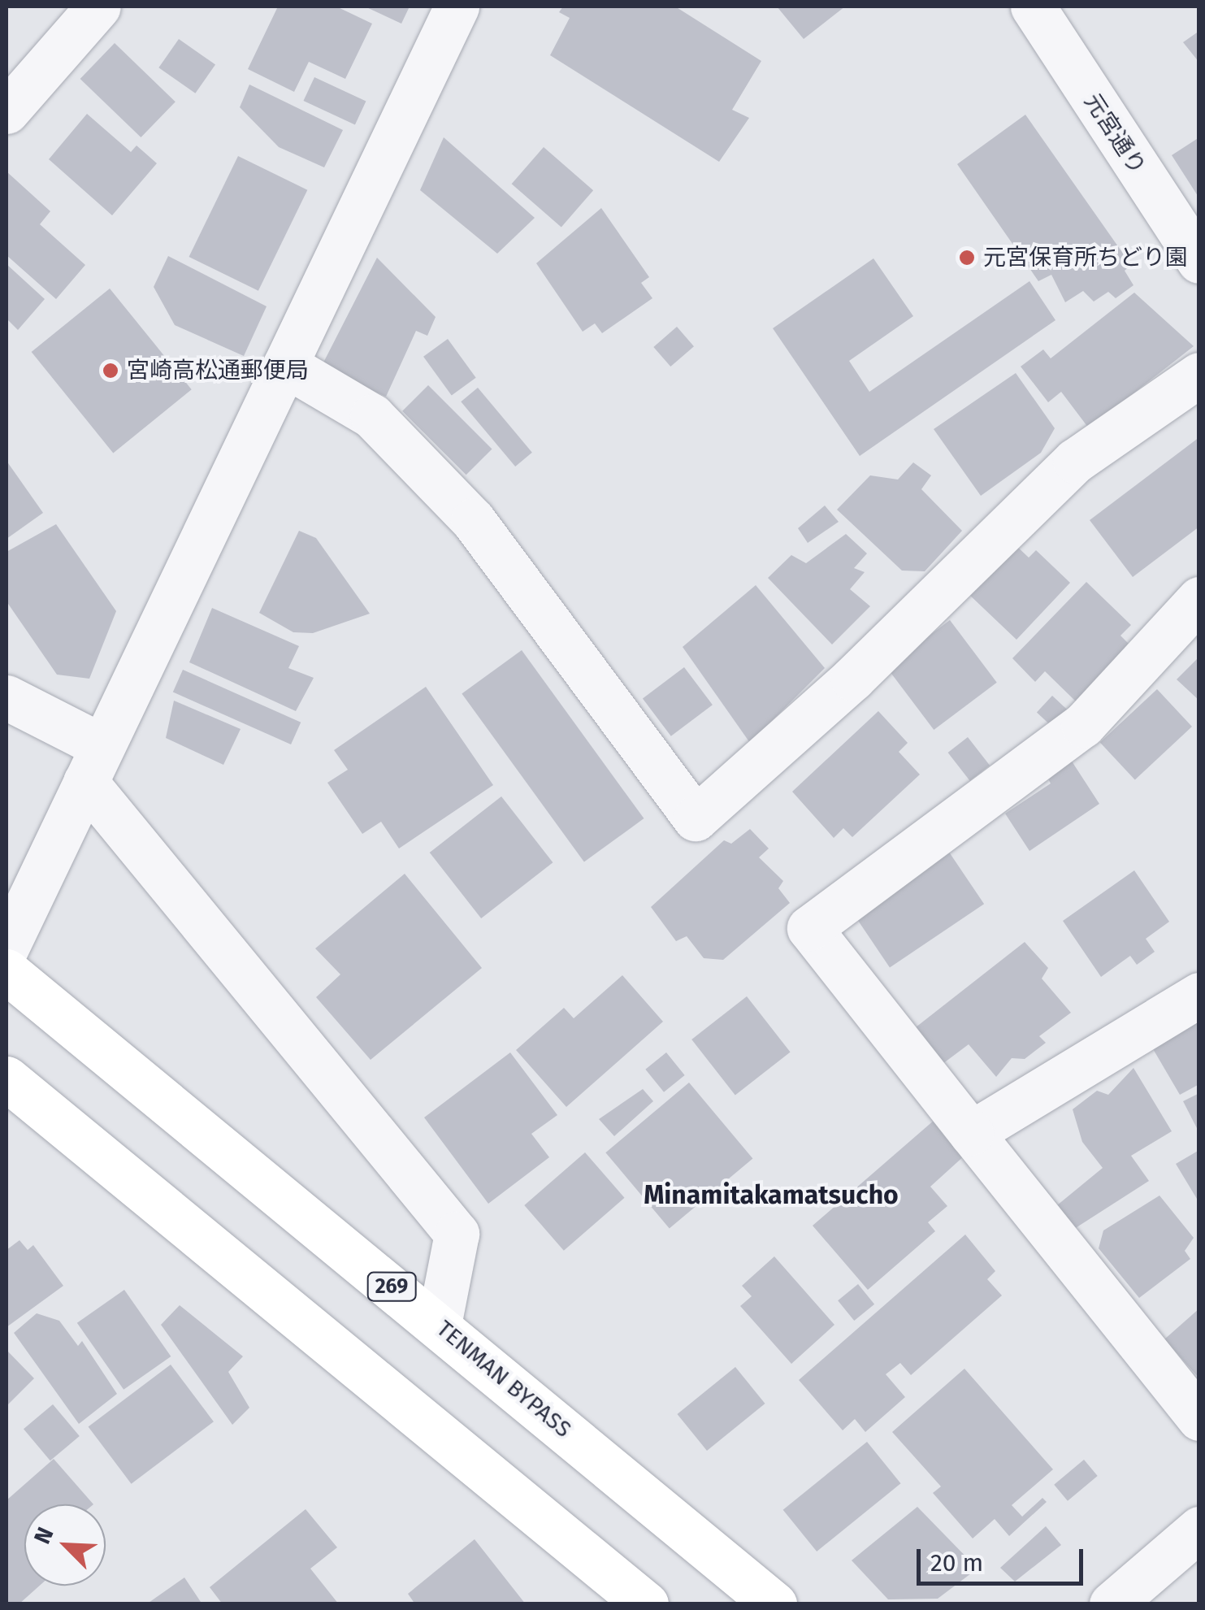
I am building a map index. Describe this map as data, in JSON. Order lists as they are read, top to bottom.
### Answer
{
  "streets": {
    "highway": ["269", "TENMAN BYPASS"],
    "street": ["元宮通り"]
  },
  "districts": ["Minamitakamatsucho"],
  "places": ["元宮保育所ちどり園", "宮崎高松通郵便局"],
  "scale_bar": "20 m",
  "north": "top left"
}
